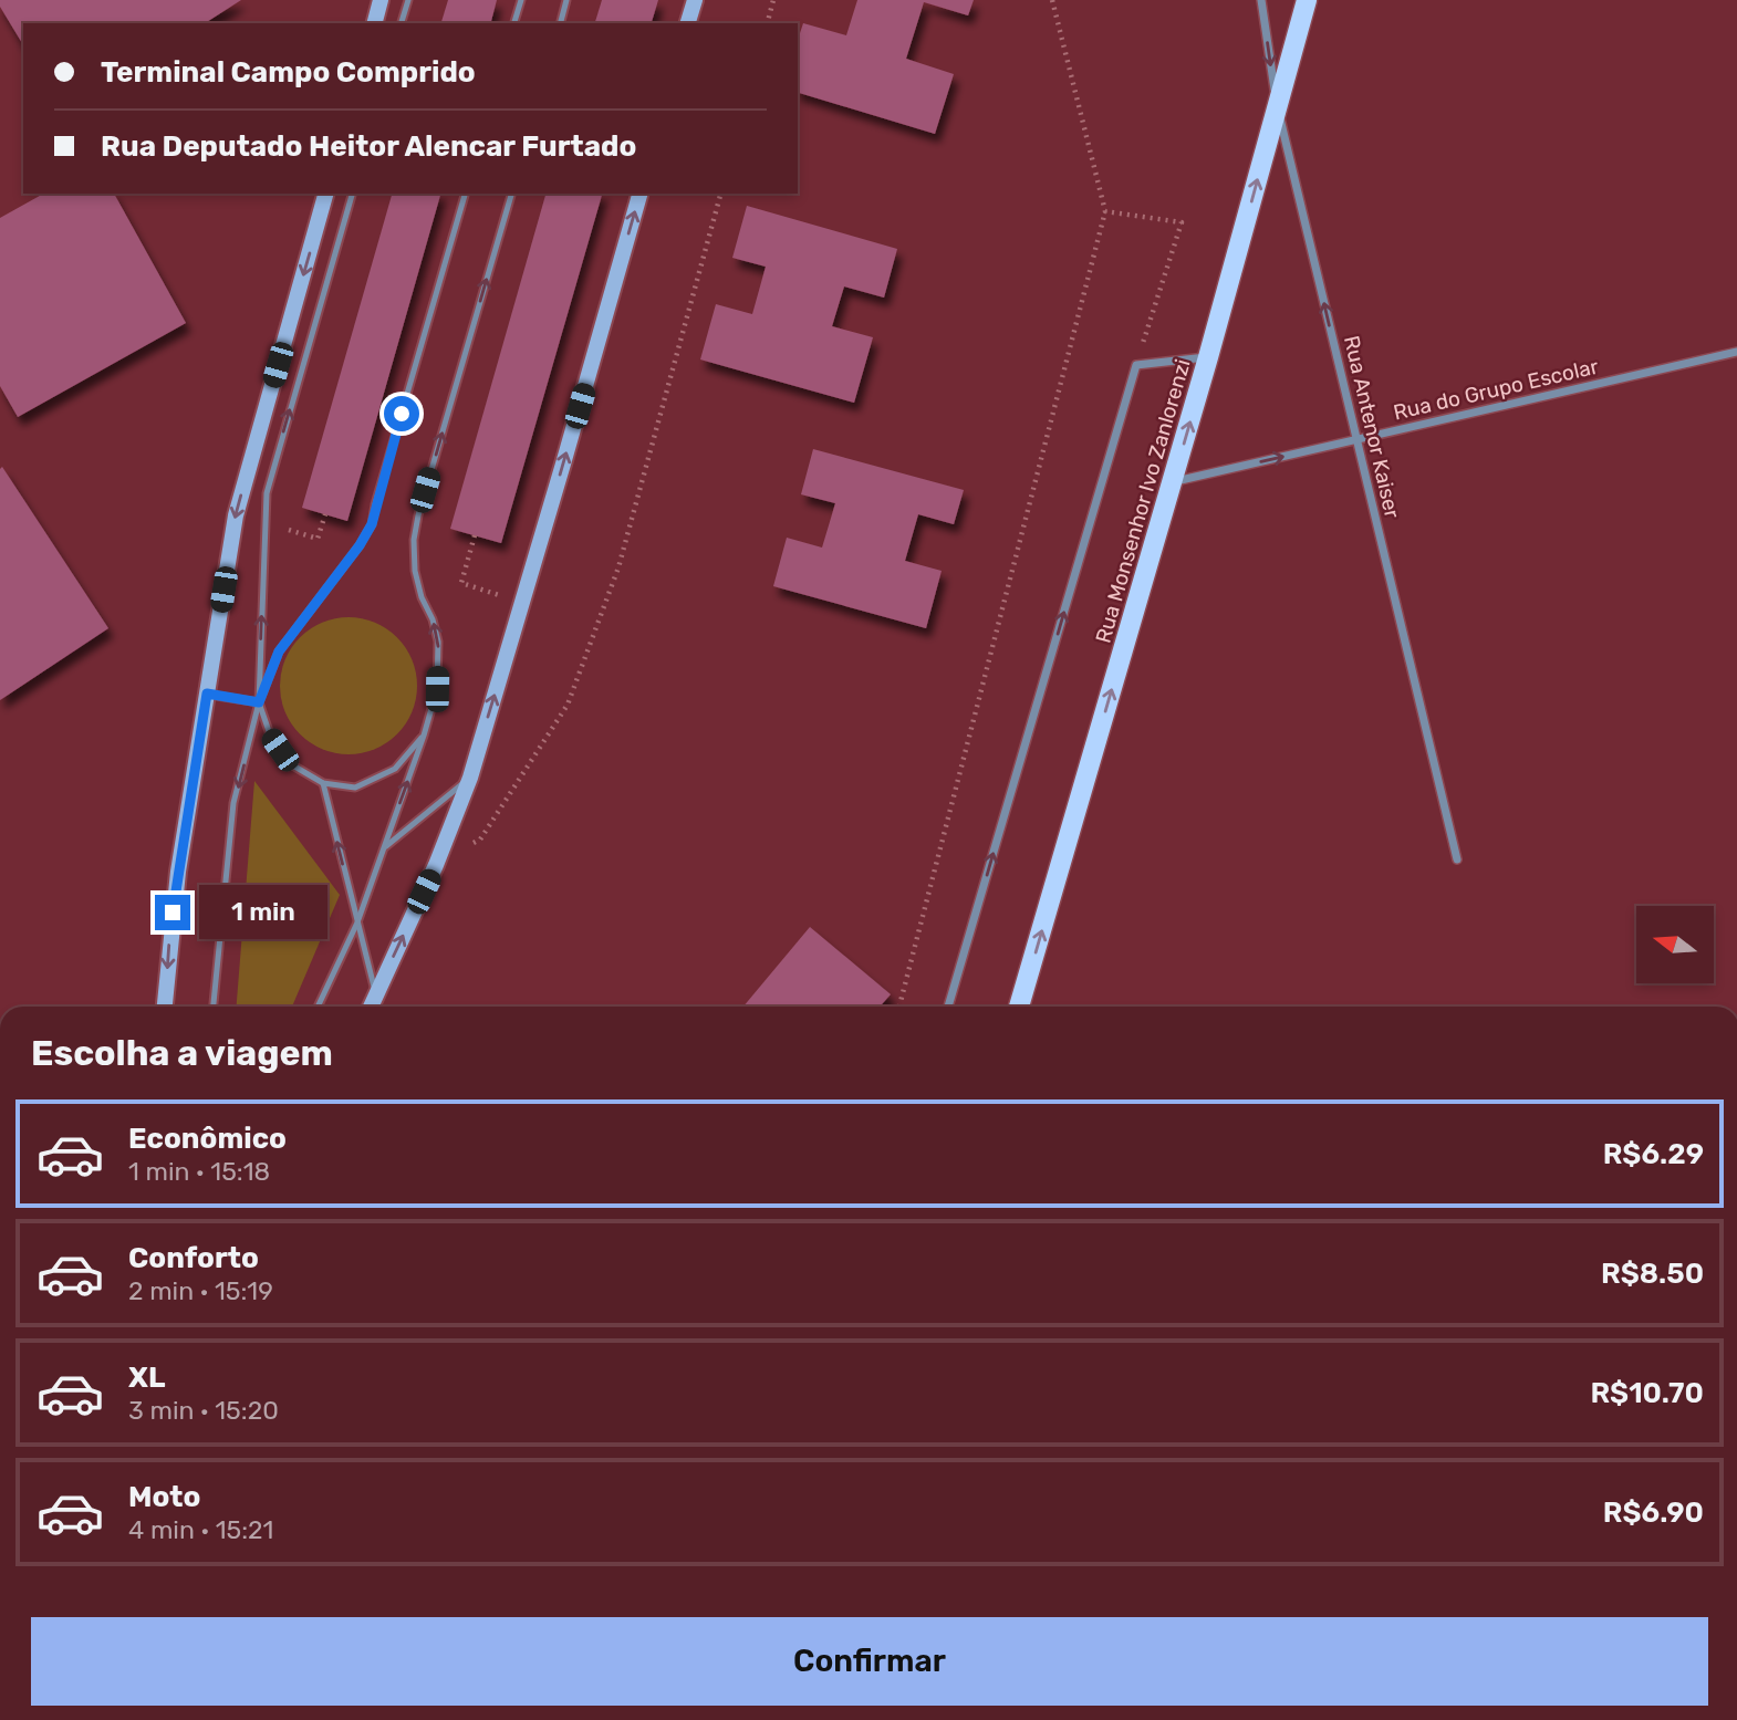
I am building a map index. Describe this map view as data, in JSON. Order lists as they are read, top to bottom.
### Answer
{
  "streets": {
    "main road": ["Rua Monsenhor Ivo Zanlorenzi"],
    "street": ["Rua do Grupo Escolar", "Rua Antenor Kaiser"]
  },
  "crossings": [
    ["Rua do Grupo Escolar", "Rua Antenor Kaiser"],
    ["Rua do Grupo Escolar", "Rua Monsenhor Ivo Zanlorenzi"],
    ["Rua Antenor Kaiser", "Rua Monsenhor Ivo Zanlorenzi"]
  ],
  "one_way": ["Rua Monsenhor Ivo Zanlorenzi"],
  "north": "left",
  "page": {
    "banner": ["Terminal Campo Comprido", "Rua Deputado Heitor Alencar Furtado"],
    "bubble": "1 min",
    "heading": "Escolha a viagem",
    "list": [
      {
        "name": "Econômico",
        "note": "1 min · 15:18",
        "value": "R$6.29"
      },
      {
        "name": "Conforto",
        "note": "2 min · 15:19",
        "value": "R$8.50"
      },
      {
        "name": "XL",
        "note": "3 min · 15:20",
        "value": "R$10.70"
      },
      {
        "name": "Moto",
        "note": "4 min · 15:21",
        "value": "R$6.90"
      }
    ],
    "buttons": "Confirmar"
  }
}
